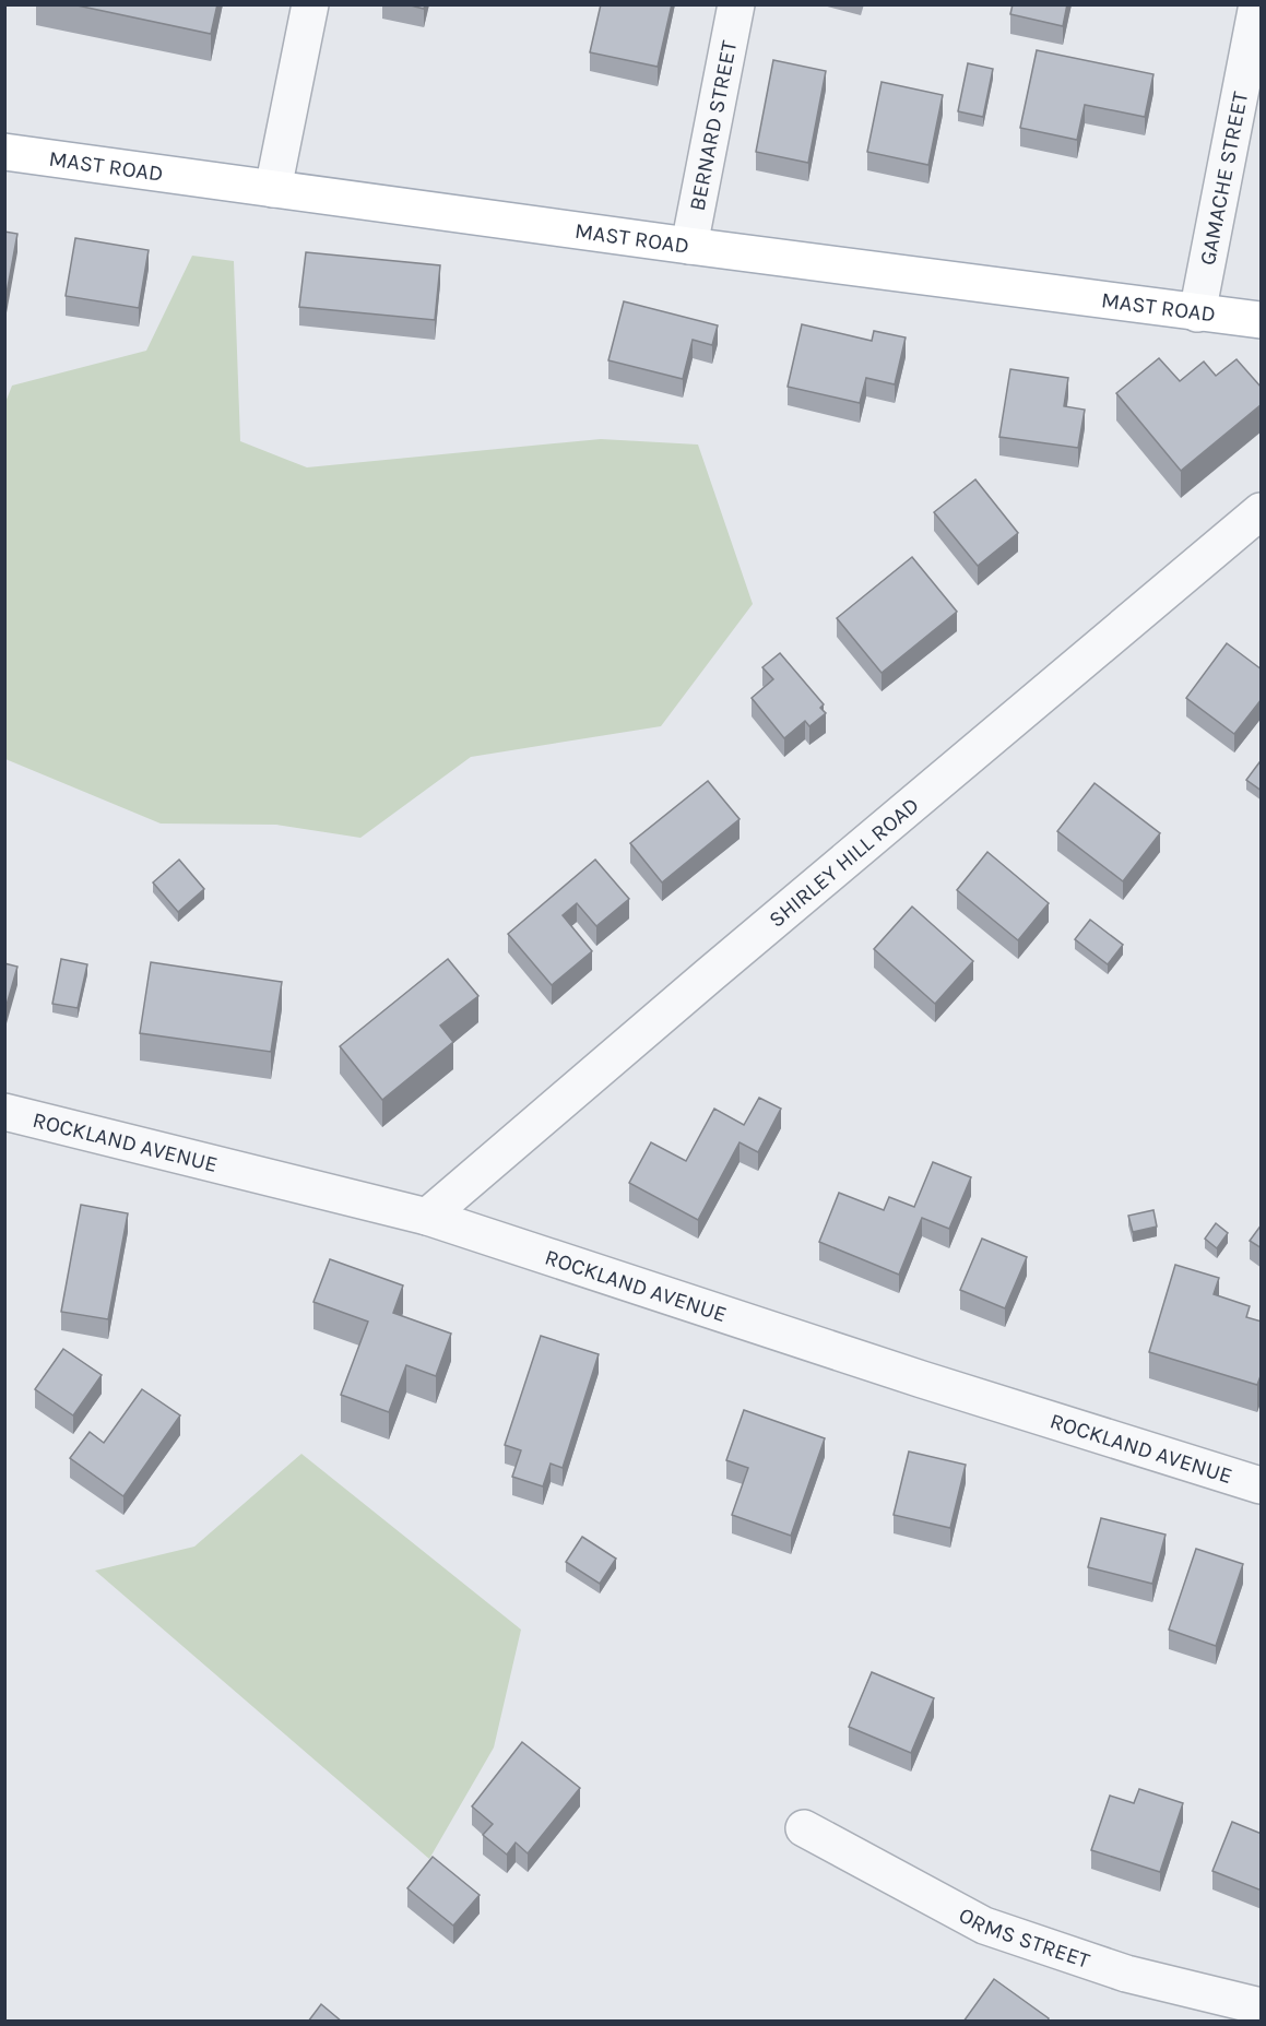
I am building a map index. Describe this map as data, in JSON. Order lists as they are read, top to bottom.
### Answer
{
  "streets": {
    "main road": ["MAST ROAD"],
    "street": [
      "BERNARD STREET",
      "GAMACHE STREET",
      "SHIRLEY HILL ROAD",
      "ROCKLAND AVENUE",
      "ORMS STREET"
    ]
  },
  "crossings": [
    ["BERNARD STREET", "MAST ROAD"],
    ["MAST ROAD", "GAMACHE STREET"],
    ["SHIRLEY HILL ROAD", "ROCKLAND AVENUE"]
  ]
}
